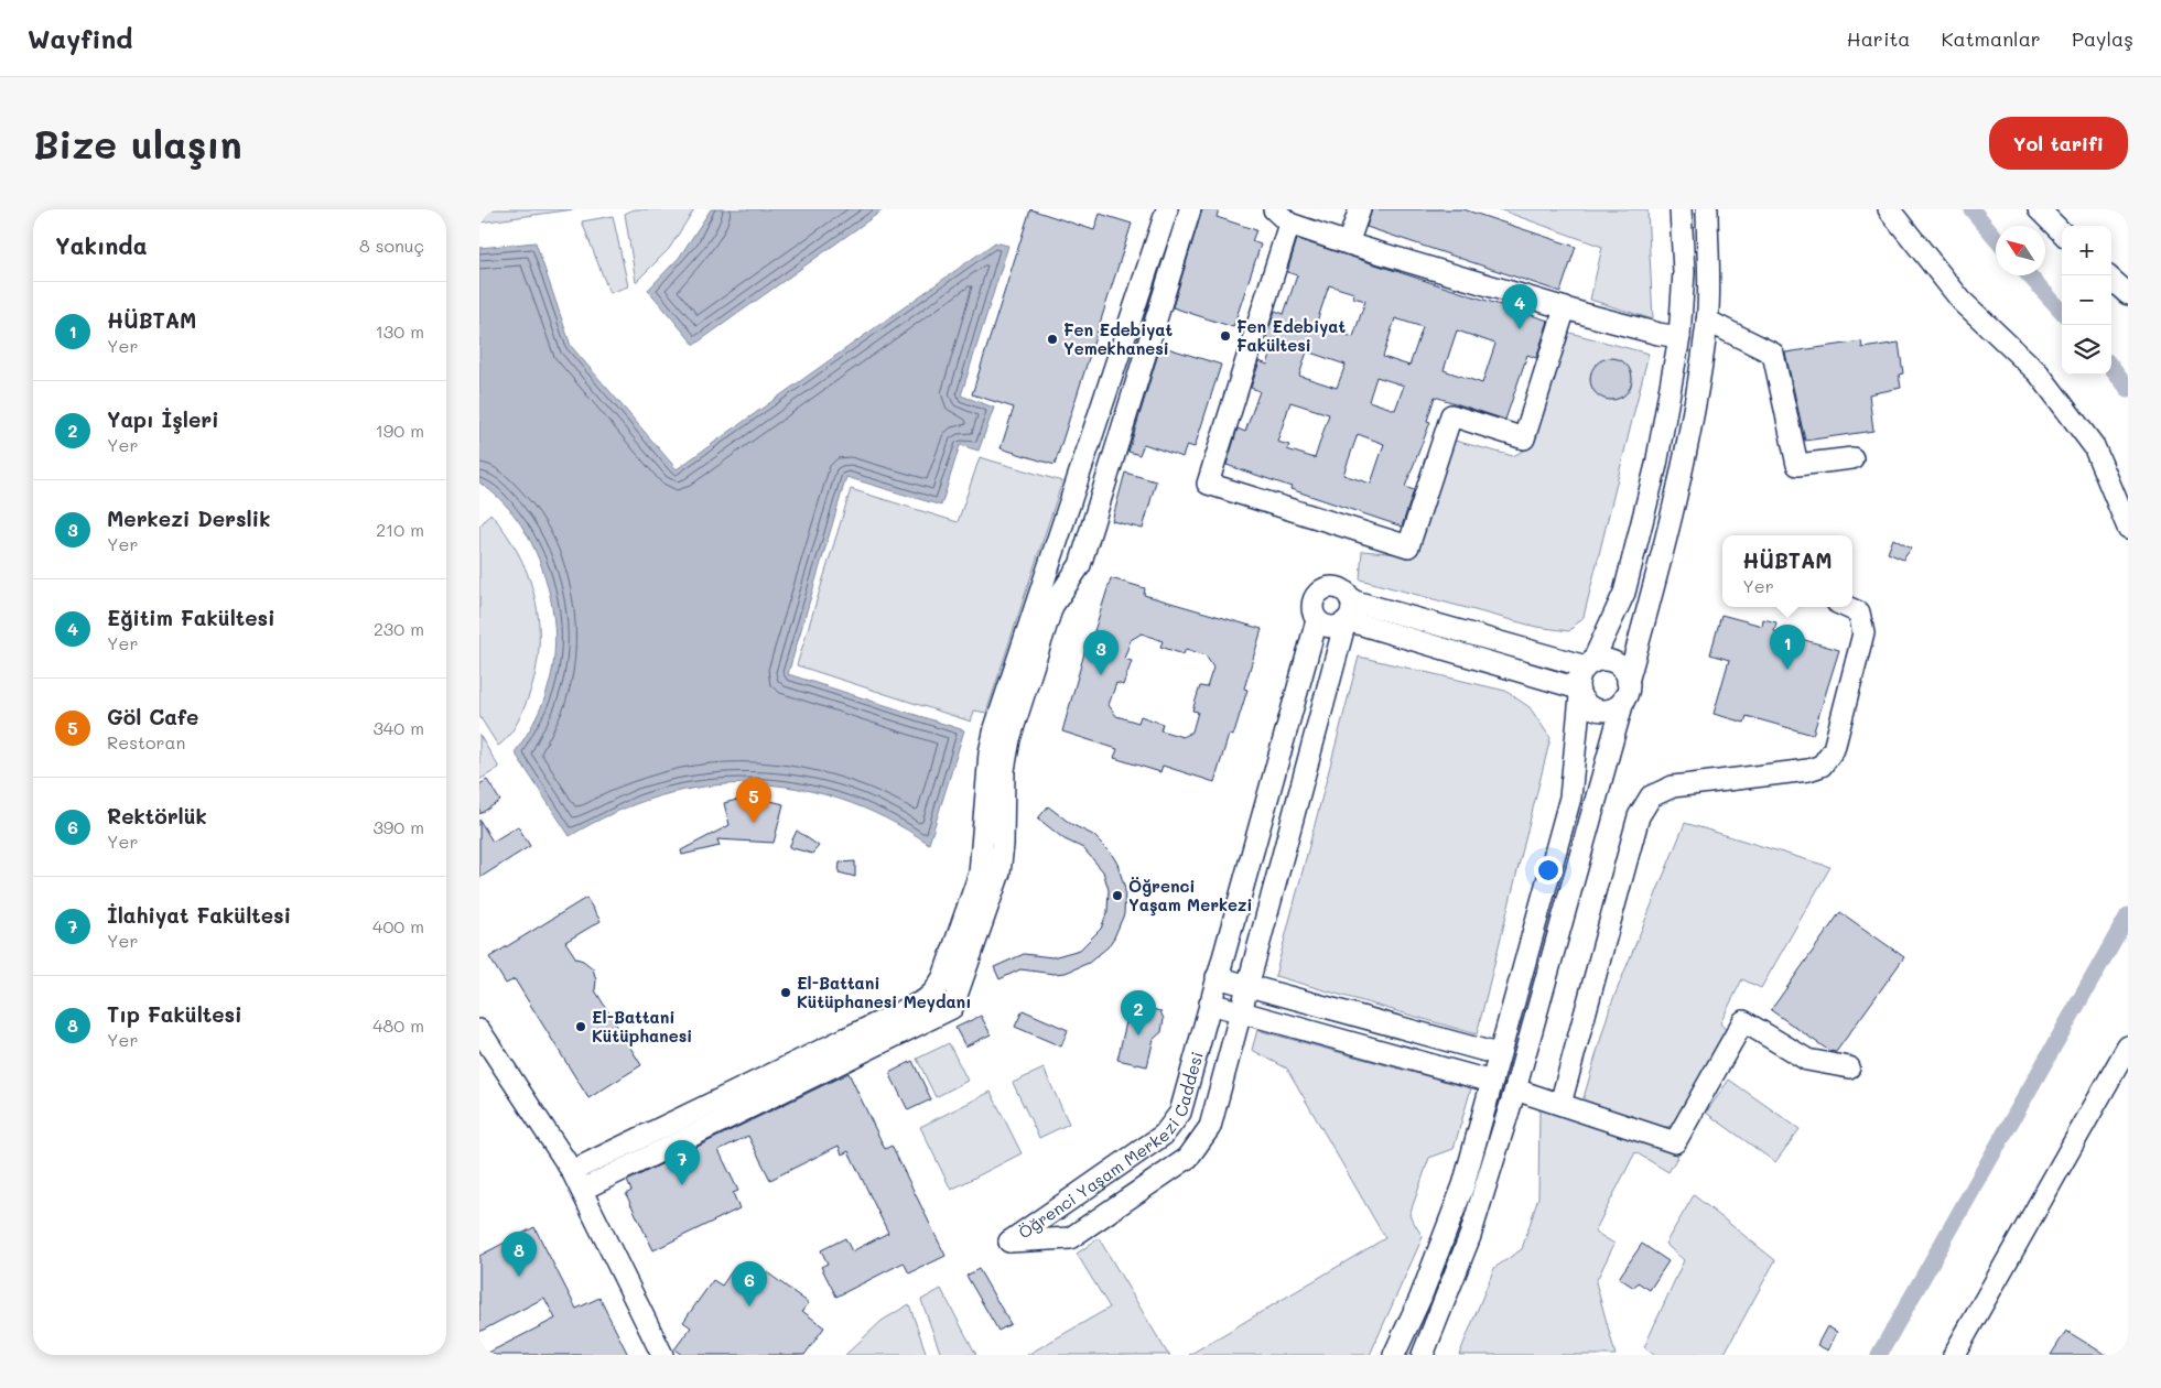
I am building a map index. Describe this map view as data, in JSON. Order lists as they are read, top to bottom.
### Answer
{
  "streets": {
    "street": ["Öğrenci Yaşam Merkezi Caddesi"]
  },
  "places": [
    "Fen Edebiyat Fakültesi",
    "Fen Edebiyat Yemekhanesi",
    "Öğrenci Yaşam Merkezi",
    "El-Battani Kütüphanesi Meydanı",
    "El-Battani Kütüphanesi"
  ],
  "north": "top left",
  "page": {
    "header": "Wayfind",
    "nav": ["Harita", "Katmanlar", "Paylaş"],
    "buttons": "Yol tarifi",
    "title": "Bize ulaşın",
    "heading": ["Yakında", "8 sonuç"],
    "map_buttons": ["+", "−"],
    "list": [
      {
        "mark": "1",
        "name": "HÜBTAM",
        "note": "Yer",
        "value": "130 m"
      },
      {
        "mark": "2",
        "name": "Yapı İşleri",
        "note": "Yer",
        "value": "190 m"
      },
      {
        "mark": "3",
        "name": "Merkezi Derslik",
        "note": "Yer",
        "value": "210 m"
      },
      {
        "mark": "4",
        "name": "Eğitim Fakültesi",
        "note": "Yer",
        "value": "230 m"
      },
      {
        "mark": "5",
        "name": "Göl Cafe",
        "note": "Restoran",
        "value": "340 m"
      },
      {
        "mark": "6",
        "name": "Rektörlük",
        "note": "Yer",
        "value": "390 m"
      },
      {
        "mark": "7",
        "name": "İlahiyat Fakültesi",
        "note": "Yer",
        "value": "400 m"
      },
      {
        "mark": "8",
        "name": "Tıp Fakültesi",
        "note": "Yer",
        "value": "480 m"
      }
    ],
    "pins": [
      "4",
      "1",
      "3",
      "5",
      "2",
      "7",
      "8",
      "6"
    ],
    "popup": ["HÜBTAM", "Yer"]
  }
}
